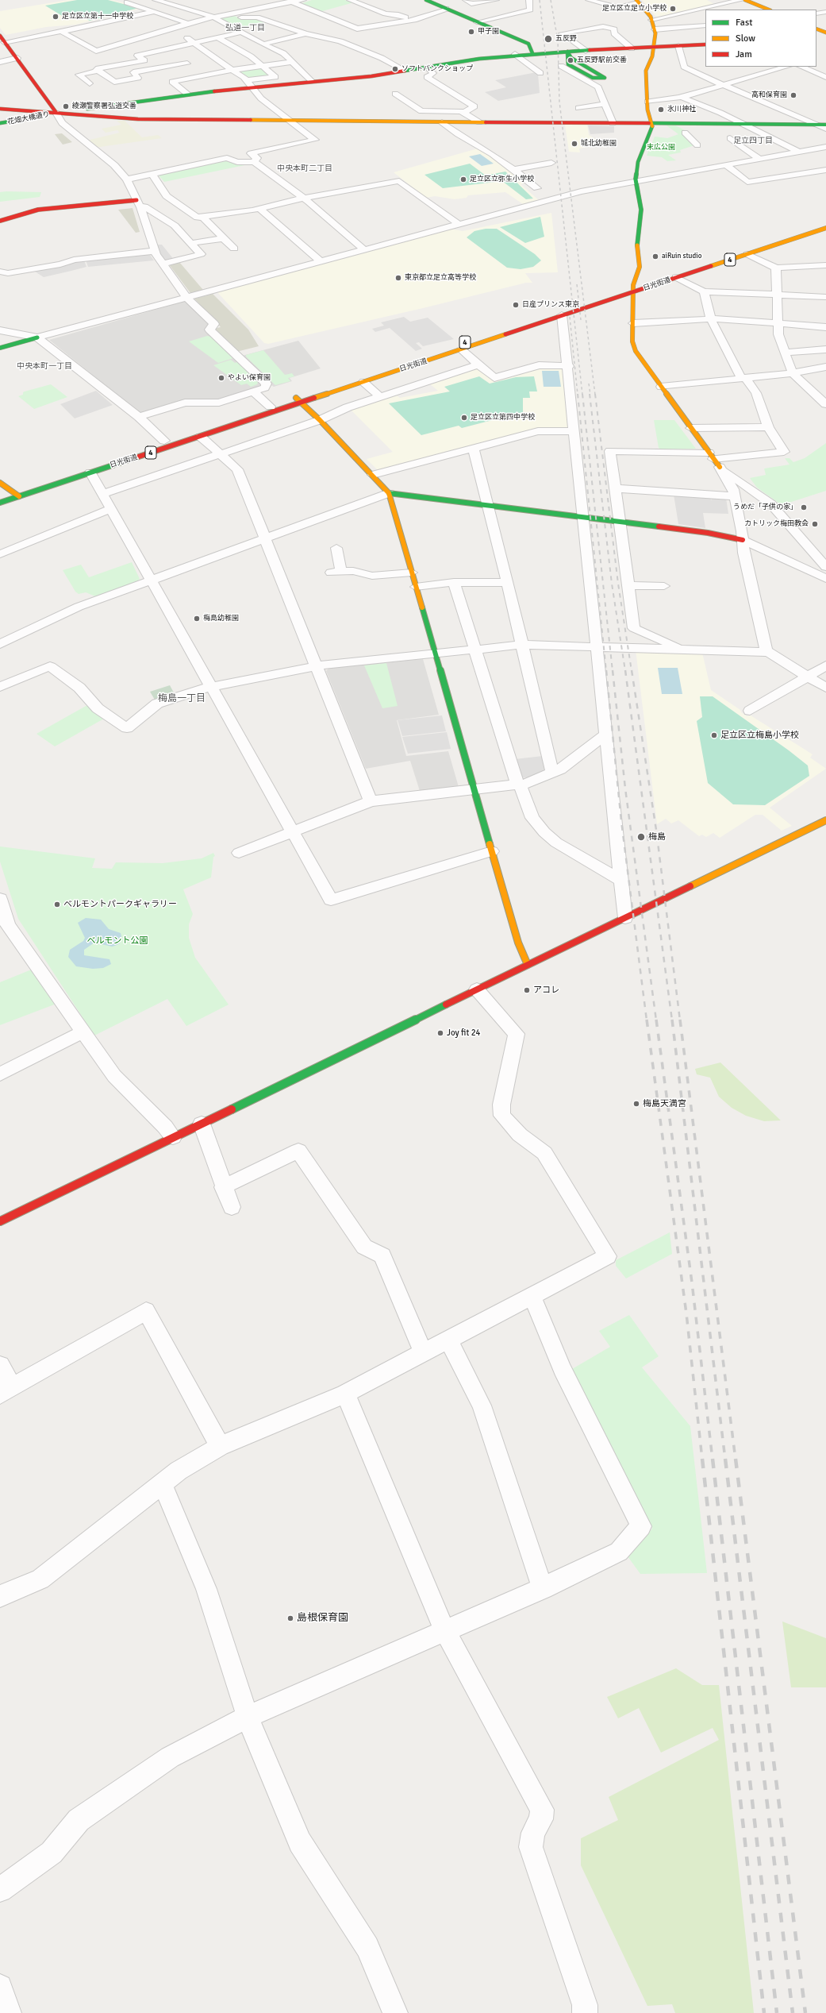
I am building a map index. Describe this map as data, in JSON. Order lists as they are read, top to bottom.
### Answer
{
  "streets": {
    "main road": ["花畑大橋通り", "4", "日光街道"]
  },
  "districts": [
    "弘道一丁目",
    "足立四丁目",
    "中央本町二丁目",
    "中央本町一丁目",
    "梅島一丁目"
  ],
  "parks": ["末広公園", "ベルモント公園"],
  "places": [
    "足立区立足立小学校",
    "足立区立第十一中学校",
    "甲子園",
    "五反野",
    "五反野駅前交番",
    "ソフトバンクショップ",
    "高和保育園",
    "綾瀬警察署弘道交番",
    "氷川神社",
    "城北幼稚園",
    "足立区立弥生小学校",
    "aiRuin studio",
    "東京都立足立高等学校",
    "日産プリンス東京",
    "やよい保育園",
    "足立区立第四中学校",
    "うめだ「子供の家」",
    "カトリック梅田教会",
    "梅島幼稚園",
    "足立区立梅島小学校",
    "梅島",
    "ベルモントパークギャラリー",
    "アコレ",
    "Joy fit 24",
    "梅島天満宮",
    "島根保育園"
  ],
  "legend": ["Fast", "Slow", "Jam"]
}
